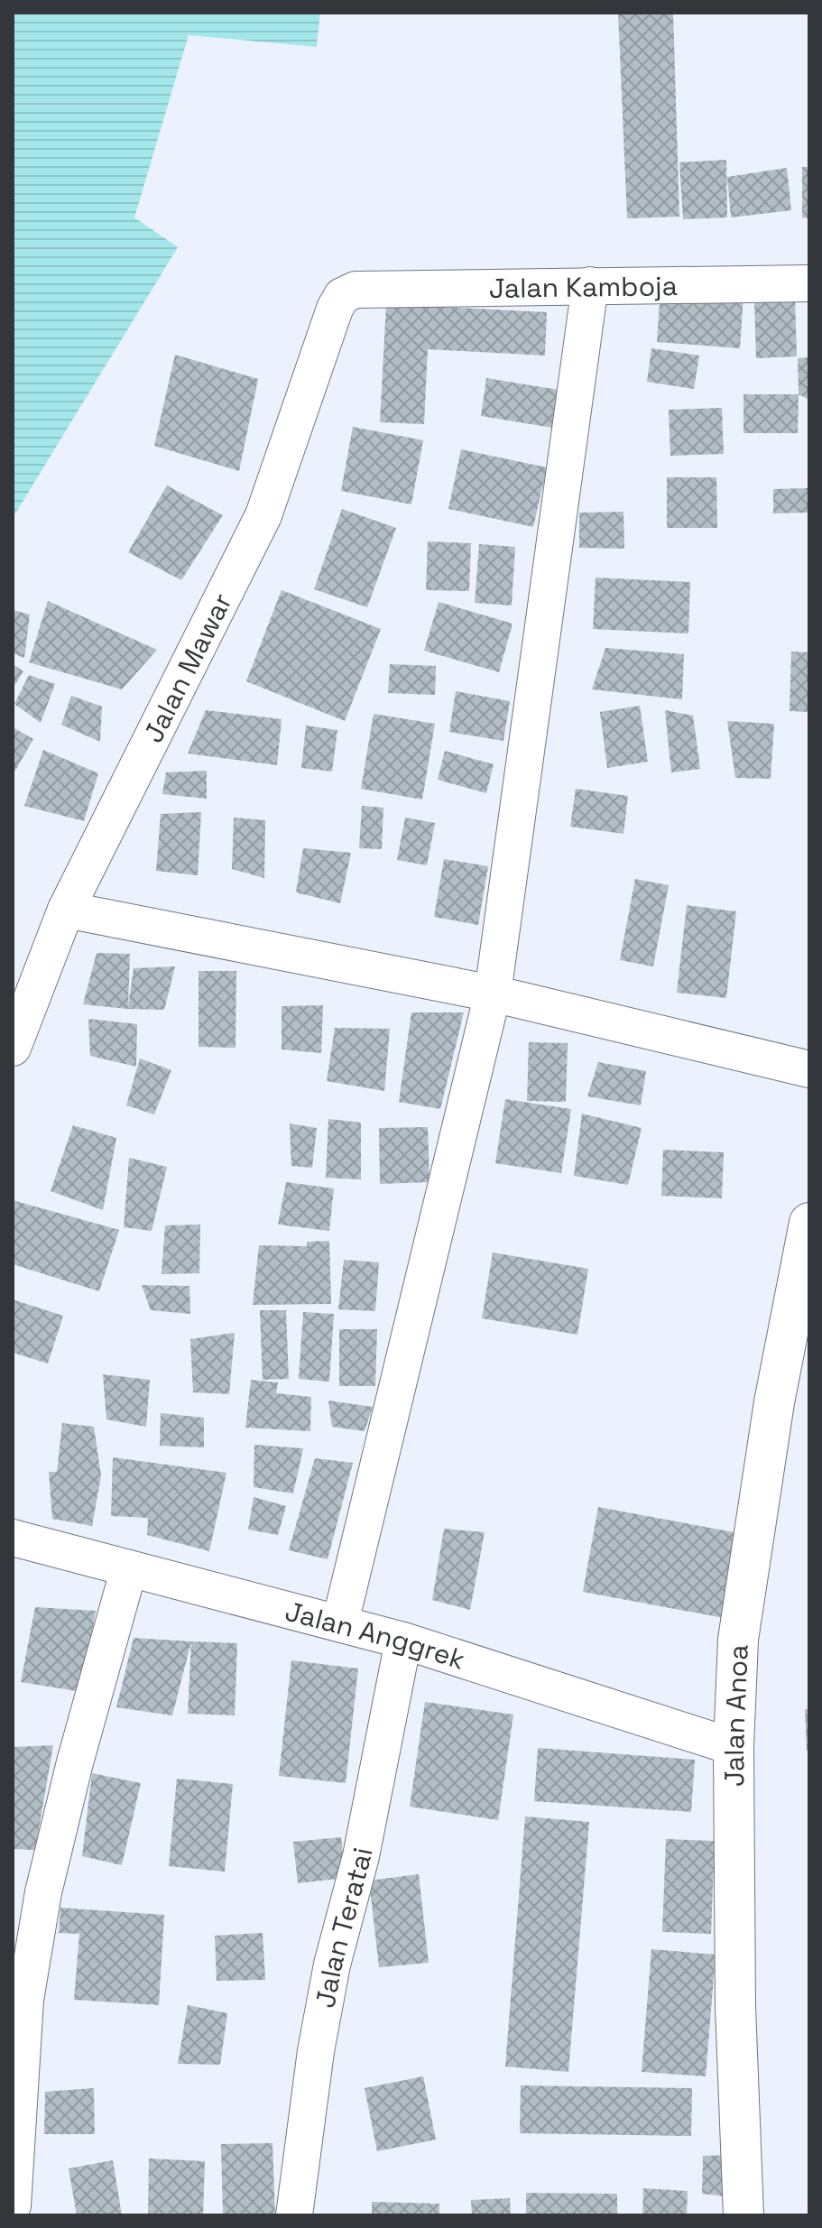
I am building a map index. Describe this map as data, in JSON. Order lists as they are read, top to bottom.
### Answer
{
  "streets": {
    "highway": ["Jalan Anoa"],
    "street": [
      "Jalan Kamboja",
      "Jalan Mawar",
      "Jalan Anggrek",
      "Jalan Teratai"
    ]
  },
  "crossings": [
    ["Jalan Kamboja", "Jalan Mawar"],
    ["Jalan Anggrek", "Jalan Anoa"],
    ["Jalan Anggrek", "Jalan Teratai"]
  ]
}
